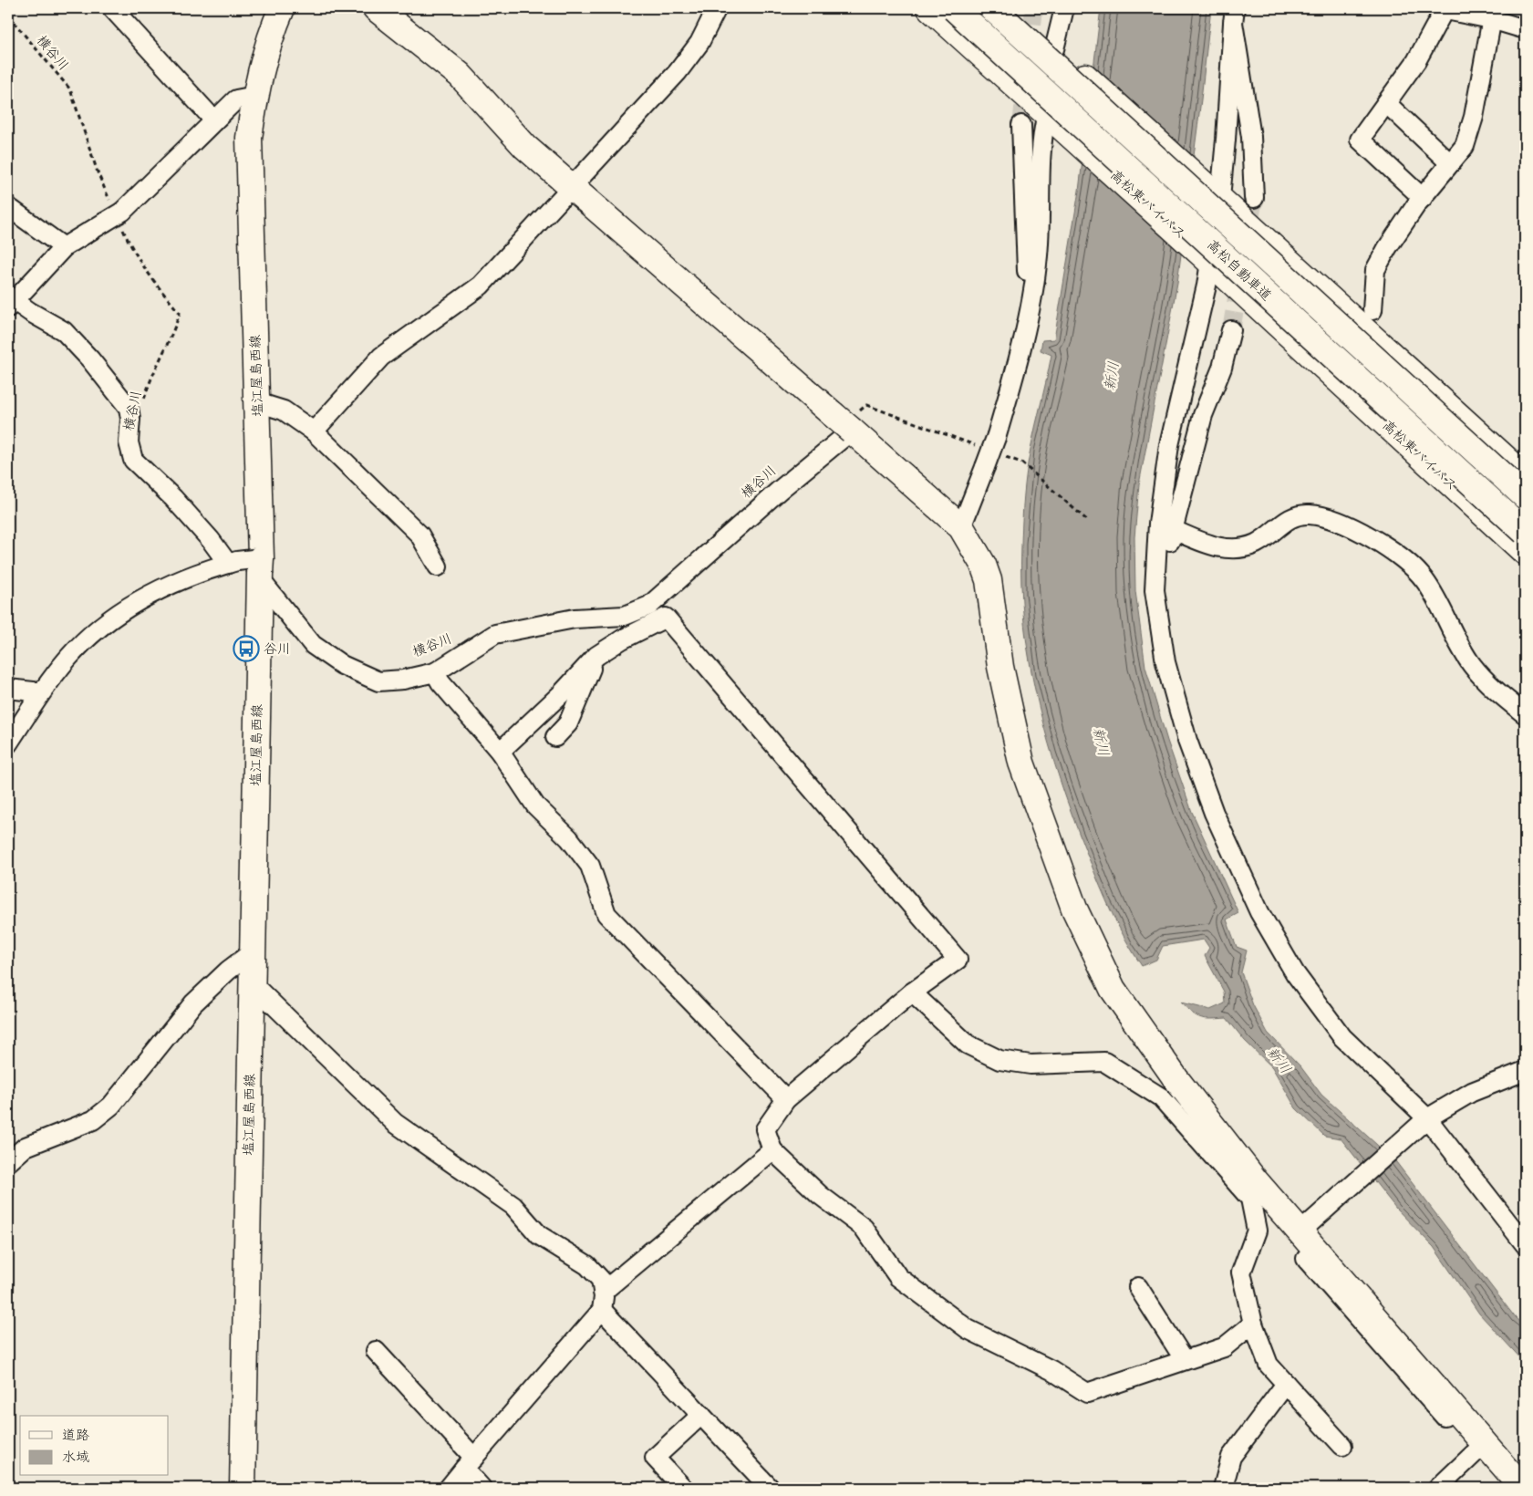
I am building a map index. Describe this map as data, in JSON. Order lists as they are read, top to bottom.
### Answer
{
  "streets": {
    "main road": ["高松東バイパス", "高松自動車道", "塩江屋島西線"],
    "path": ["横谷川"]
  },
  "water": ["新川"],
  "places": {
    "bus stop": ["谷川"]
  },
  "legend": ["道路", "水域"]
}
